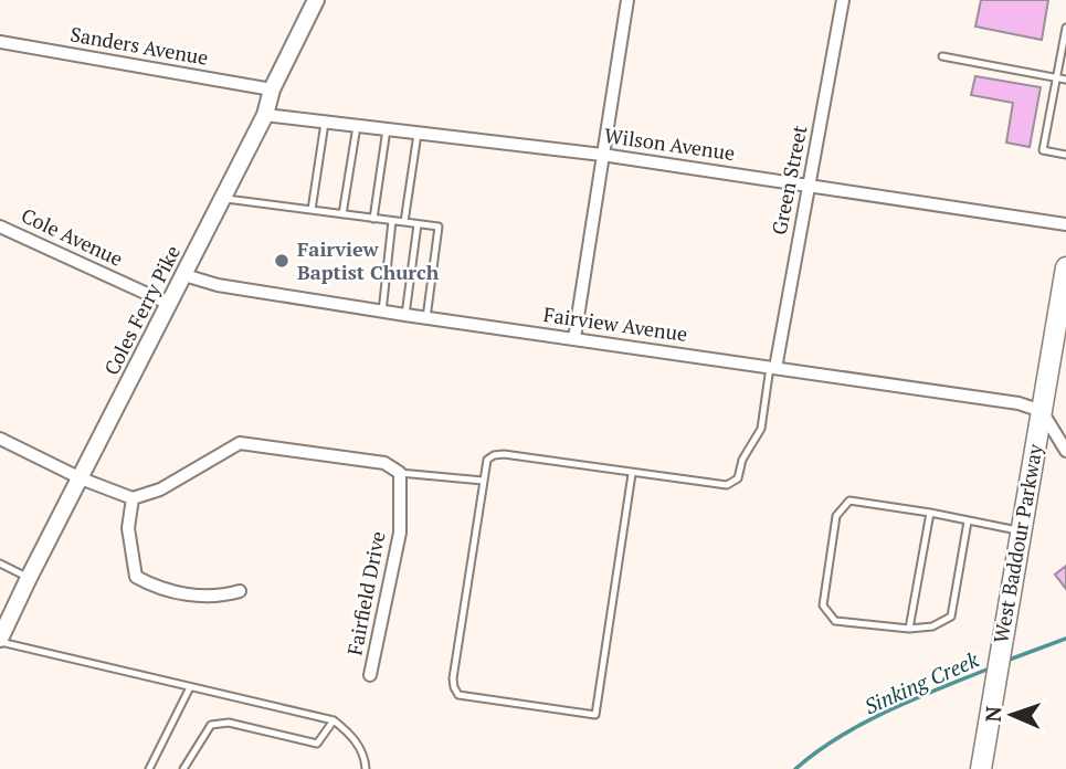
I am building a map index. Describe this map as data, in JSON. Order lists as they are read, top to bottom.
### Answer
{
  "streets": {
    "main road": ["West Baddour Parkway"],
    "street": [
      "Sanders Avenue",
      "Wilson Avenue",
      "Green Street",
      "Cole Avenue",
      "Coles Ferry Pike",
      "Fairview Avenue",
      "Fairfield Drive"
    ]
  },
  "crossings": [
    ["Sanders Avenue", "Coles Ferry Pike"],
    ["Wilson Avenue", "Green Street"],
    ["Wilson Avenue", "Coles Ferry Pike"],
    ["Green Street", "Fairview Avenue"],
    ["Cole Avenue", "Coles Ferry Pike"],
    ["Coles Ferry Pike", "Fairview Avenue"],
    ["Fairview Avenue", "West Baddour Parkway"]
  ],
  "water": ["Sinking Creek"],
  "places": ["Fairview Baptist Church"],
  "north": "left"
}
